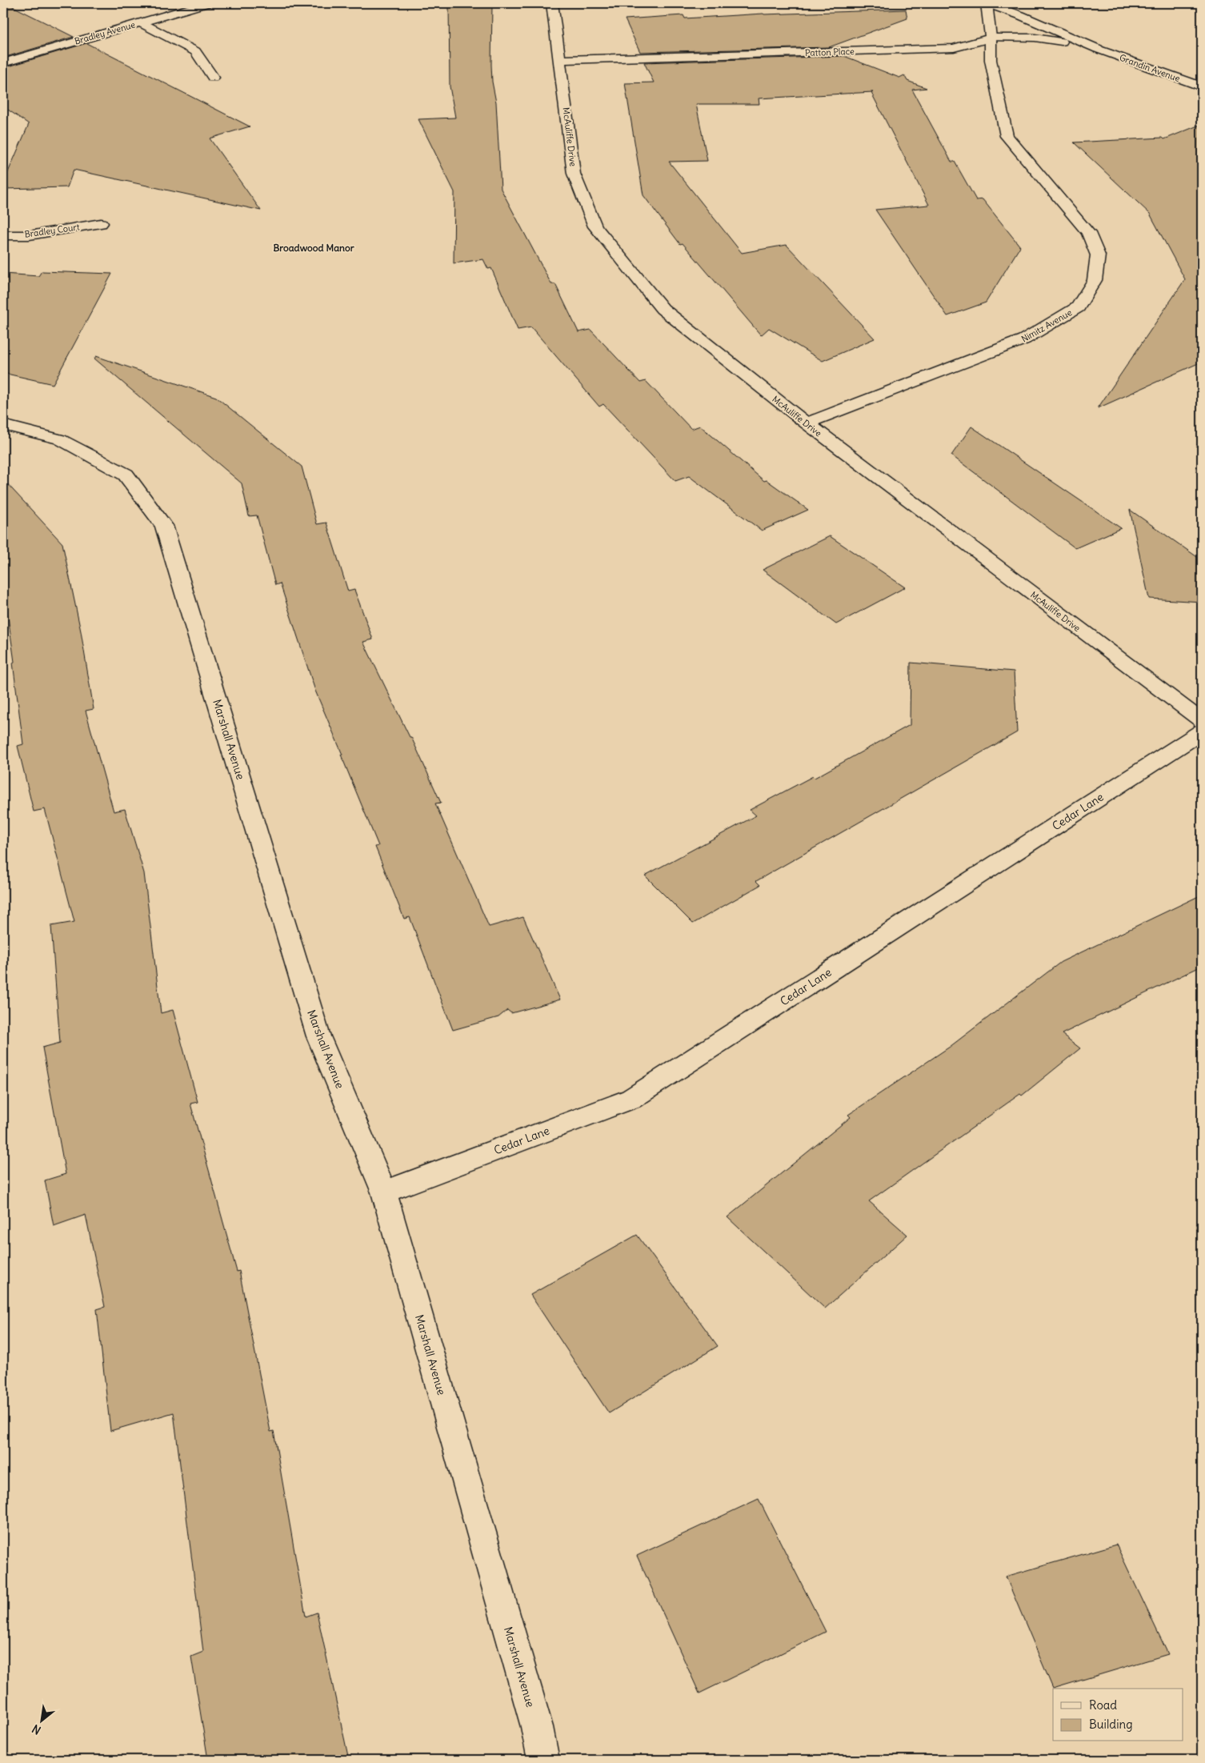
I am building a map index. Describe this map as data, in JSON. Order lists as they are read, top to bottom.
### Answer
{
  "streets": {
    "street": [
      "Bradley Avenue",
      "Patton Place",
      "Grandin Avenue",
      "McAuliffe Drive",
      "Bradley Court",
      "Nimitz Avenue",
      "Marshall Avenue",
      "Cedar Lane"
    ]
  },
  "crossings": [
    ["Patton Place", "Grandin Avenue"],
    ["Patton Place", "McAuliffe Drive"],
    ["Patton Place", "Nimitz Avenue"],
    ["McAuliffe Drive", "Nimitz Avenue"],
    ["Marshall Avenue", "Cedar Lane"]
  ],
  "districts": ["Broadwood Manor"],
  "legend": ["Road", "Building"],
  "north": "bottom left"
}
